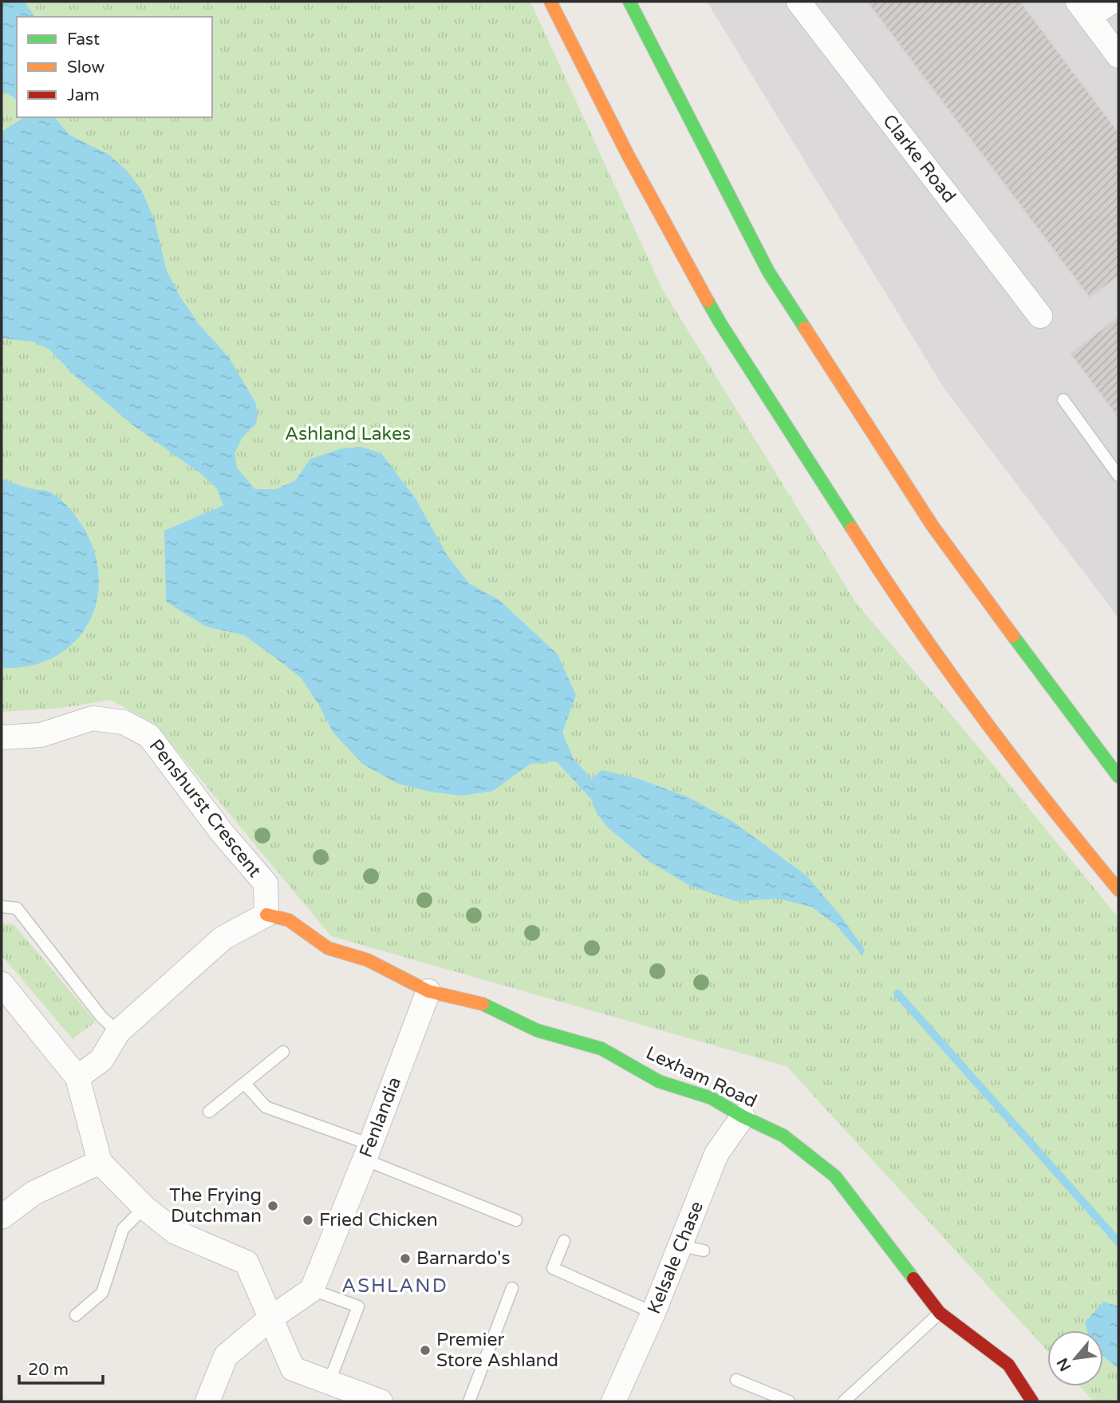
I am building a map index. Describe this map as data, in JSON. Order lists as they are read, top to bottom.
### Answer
{
  "streets": {
    "main road": ["Lexham Road"],
    "street": [
      "Clarke Road",
      "Penshurst Crescent",
      "Fenlandia",
      "Kelsale Chase"
    ]
  },
  "crossings": [
    ["Penshurst Crescent", "Lexham Road"],
    ["Lexham Road", "Fenlandia"],
    ["Lexham Road", "Kelsale Chase"]
  ],
  "districts": ["ASHLAND"],
  "parks": ["Ashland Lakes"],
  "places": [
    "The Frying Dutchman",
    "Fried Chicken",
    "Barnardo's",
    "Premier Store Ashland"
  ],
  "legend": ["Fast", "Slow", "Jam"],
  "scale_bar": "20 m",
  "north": "bottom left"
}
